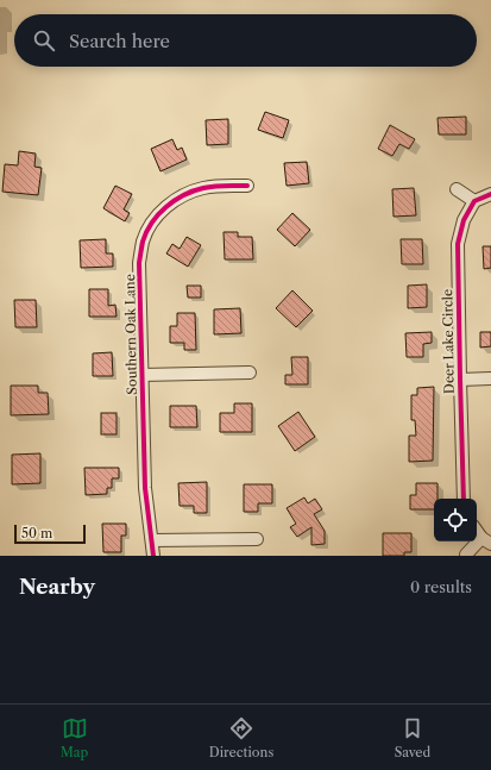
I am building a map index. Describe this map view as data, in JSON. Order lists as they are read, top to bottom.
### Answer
{
  "streets": {
    "street": ["Southern Oak Lane", "Deer Lake Circle"]
  },
  "scale_bar": "50 m",
  "page": {
    "search": "Search here",
    "scale": "50 m",
    "heading": ["Nearby", "0 results"],
    "nav": ["Map", "Directions", "Saved"]
  }
}
